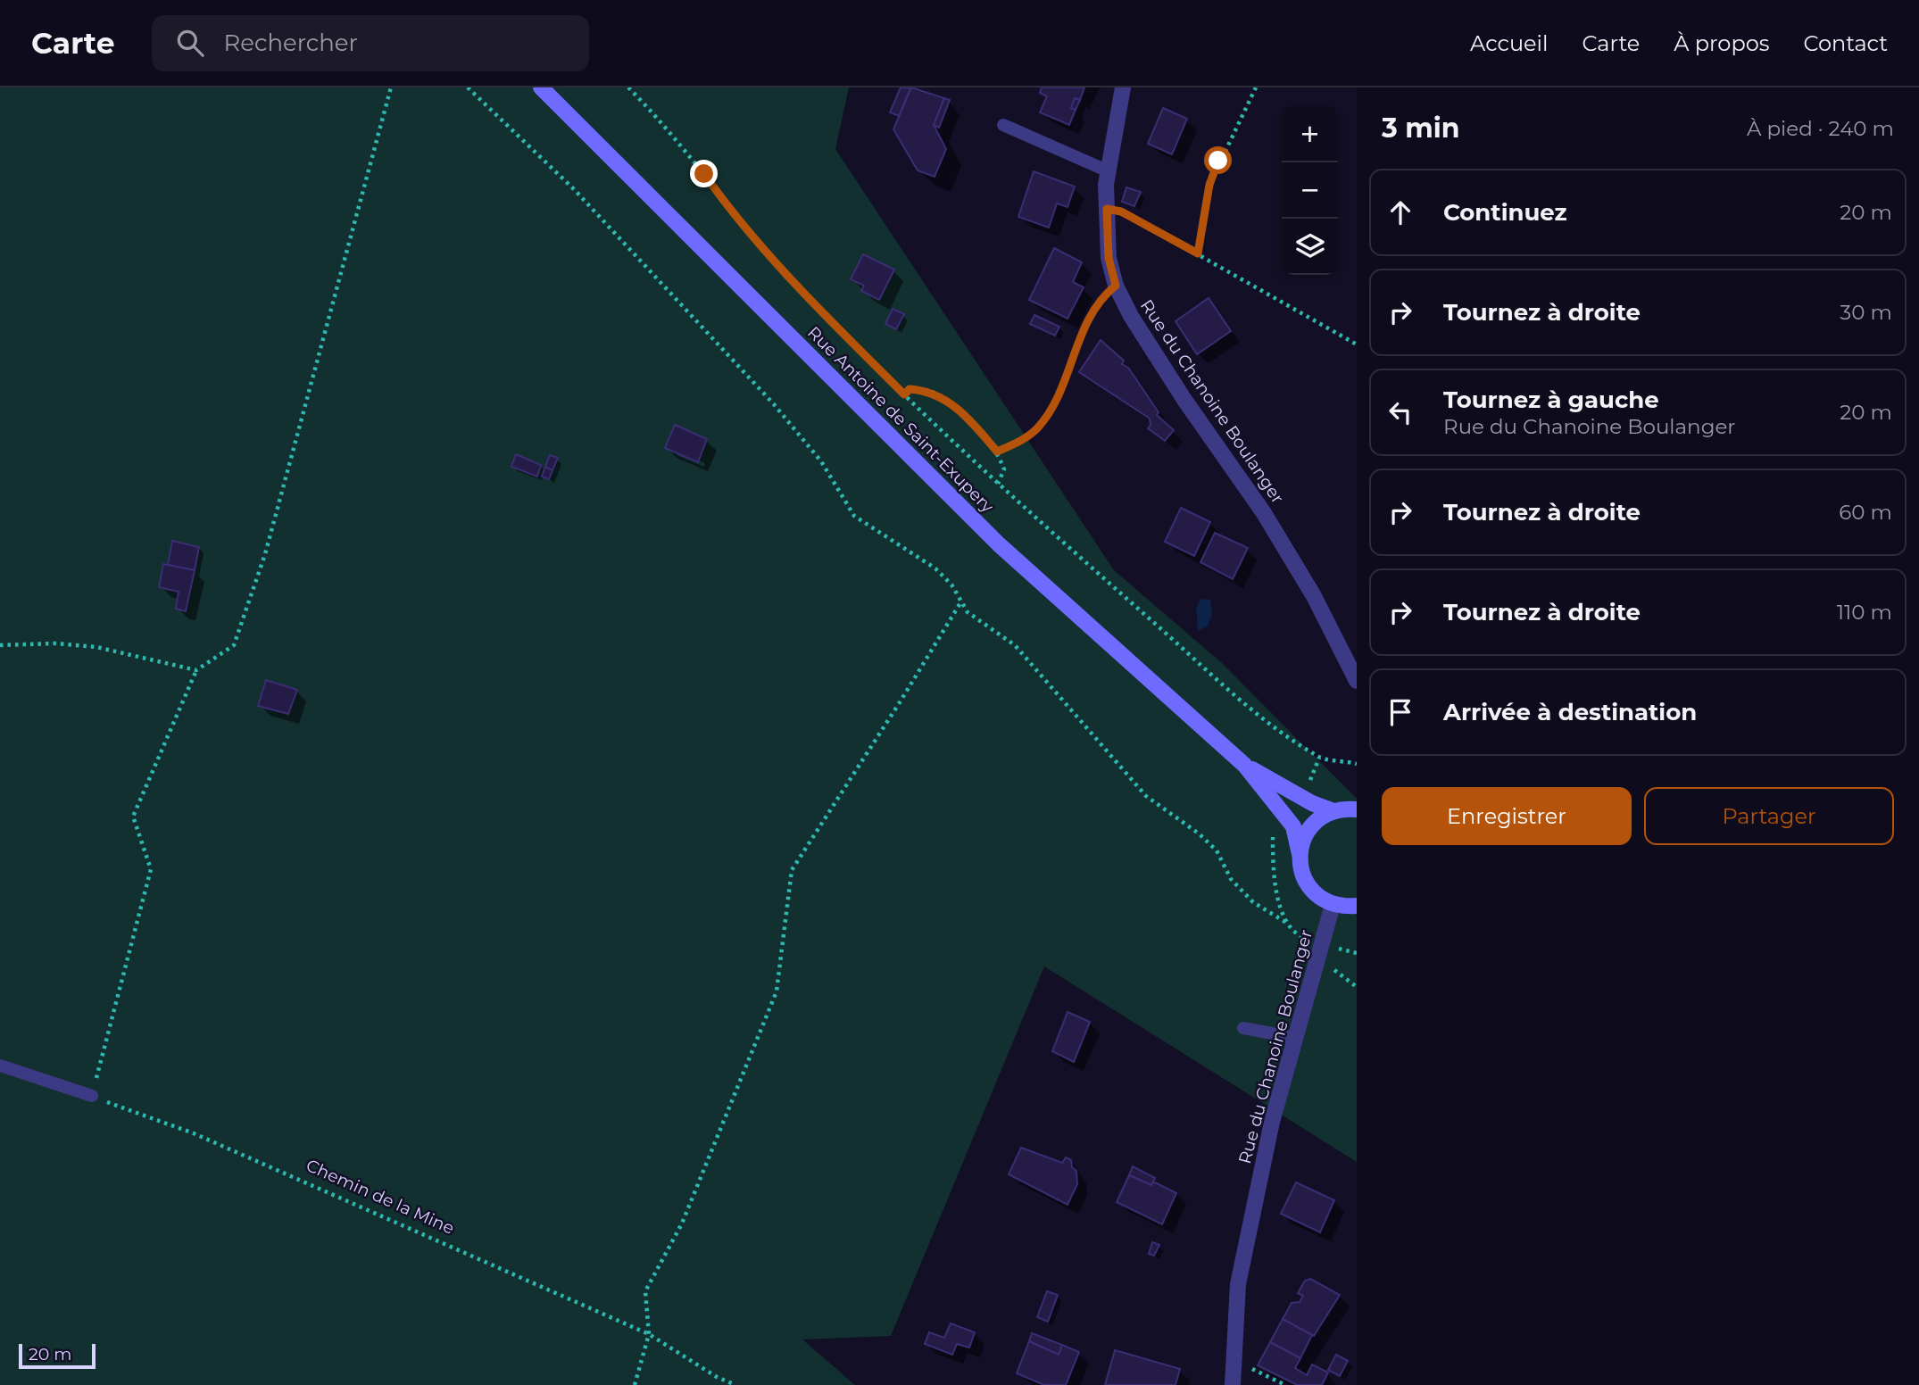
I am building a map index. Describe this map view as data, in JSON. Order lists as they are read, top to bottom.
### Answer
{
  "streets": {
    "main road": ["Rue Antoine de Saint-Exupery"],
    "street": ["Rue du Chanoine Boulanger"],
    "path": ["Chemin de la Mine"]
  },
  "crossings": [
    ["Rue du Chanoine Boulanger", "Rue Antoine de Saint-Exupery"]
  ],
  "scale_bar": "20 m",
  "page": {
    "header": "Carte",
    "search": "Rechercher",
    "nav": [
      "Accueil",
      "Carte",
      "À propos",
      "Contact"
    ],
    "heading": ["3 min", "À pied · 240 m"],
    "map_buttons": ["+", "−"],
    "list": [
      ["Continuez", "20 m"],
      ["Tournez à droite", "30 m"],
      ["Tournez à gauche", "Rue du Chanoine Boulanger", "20 m"],
      ["Tournez à droite", "60 m"],
      ["Tournez à droite", "110 m"],
      "Arrivée à destination"
    ],
    "buttons": ["Enregistrer", "Partager"],
    "scale": "20 m"
  }
}
